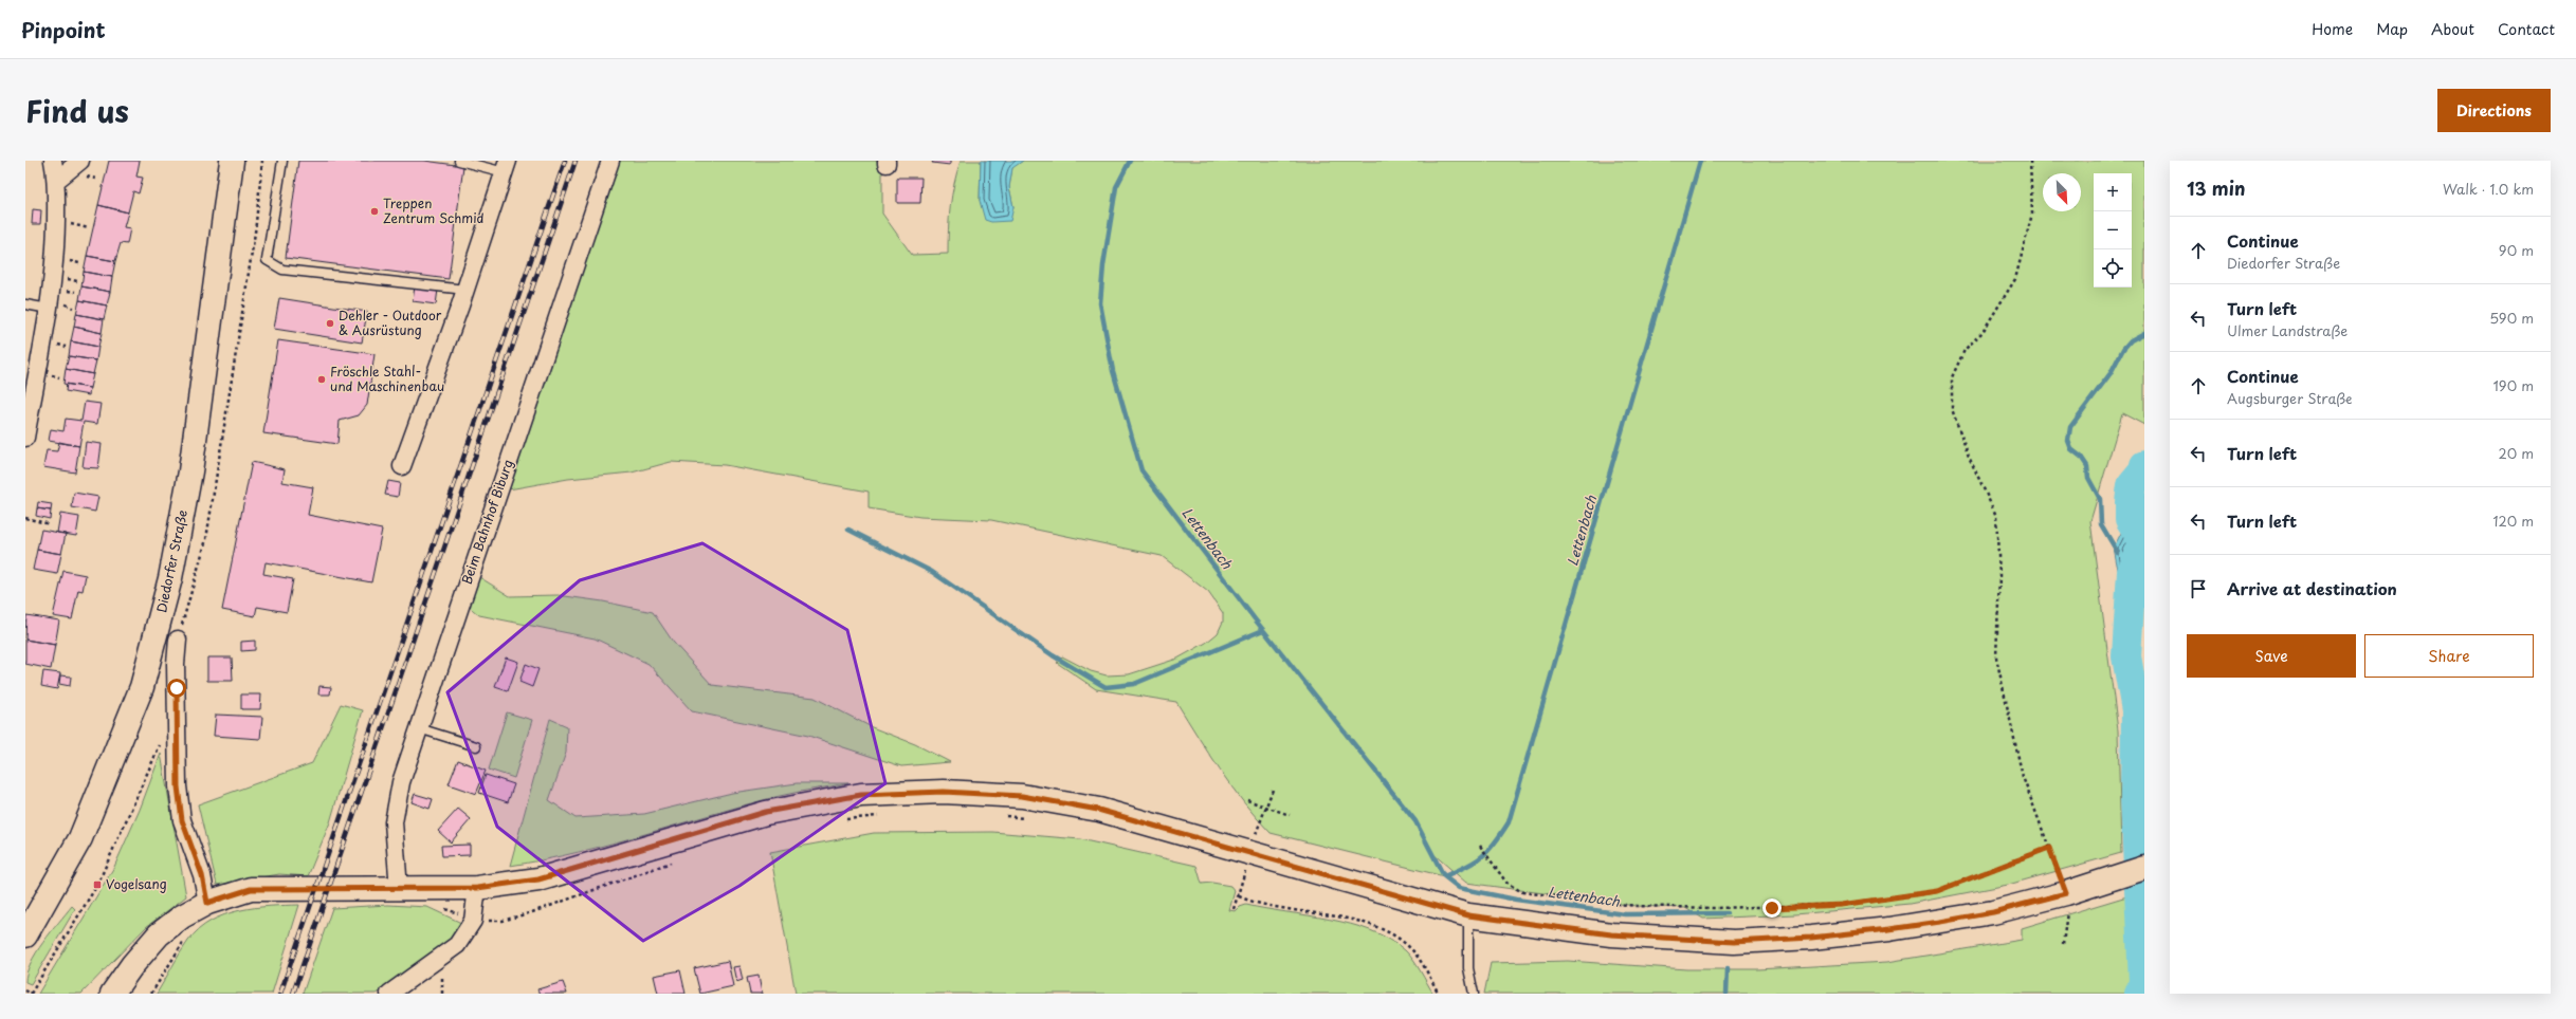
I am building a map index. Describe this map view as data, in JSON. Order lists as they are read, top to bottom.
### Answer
{
  "streets": {
    "main road": ["Diedorfer Straße"],
    "street": ["Beim Bahnhof Biburg"]
  },
  "water": ["Lettenbach"],
  "places": {
    "other": ["Treppen Zentrum Schmid", "Dehler - Outdoor & Ausrüstung", "Fröschle Stahl- und Maschinenbau"],
    "transit": ["Vogelsang"]
  },
  "north": "bottom right",
  "page": {
    "header": "Pinpoint",
    "nav": [
      "Home",
      "Map",
      "About",
      "Contact"
    ],
    "title": "Find us",
    "buttons": [
      "Directions",
      ["Save", "Share"]
    ],
    "heading": ["13 min", "Walk · 1.0 km"],
    "map_buttons": ["+", "−"],
    "list": [
      ["Continue", "Diedorfer Straße", "90 m"],
      ["Turn left", "Ulmer Landstraße", "590 m"],
      ["Continue", "Augsburger Straße", "190 m"],
      ["Turn left", "20 m"],
      ["Turn left", "120 m"],
      "Arrive at destination"
    ]
  }
}
